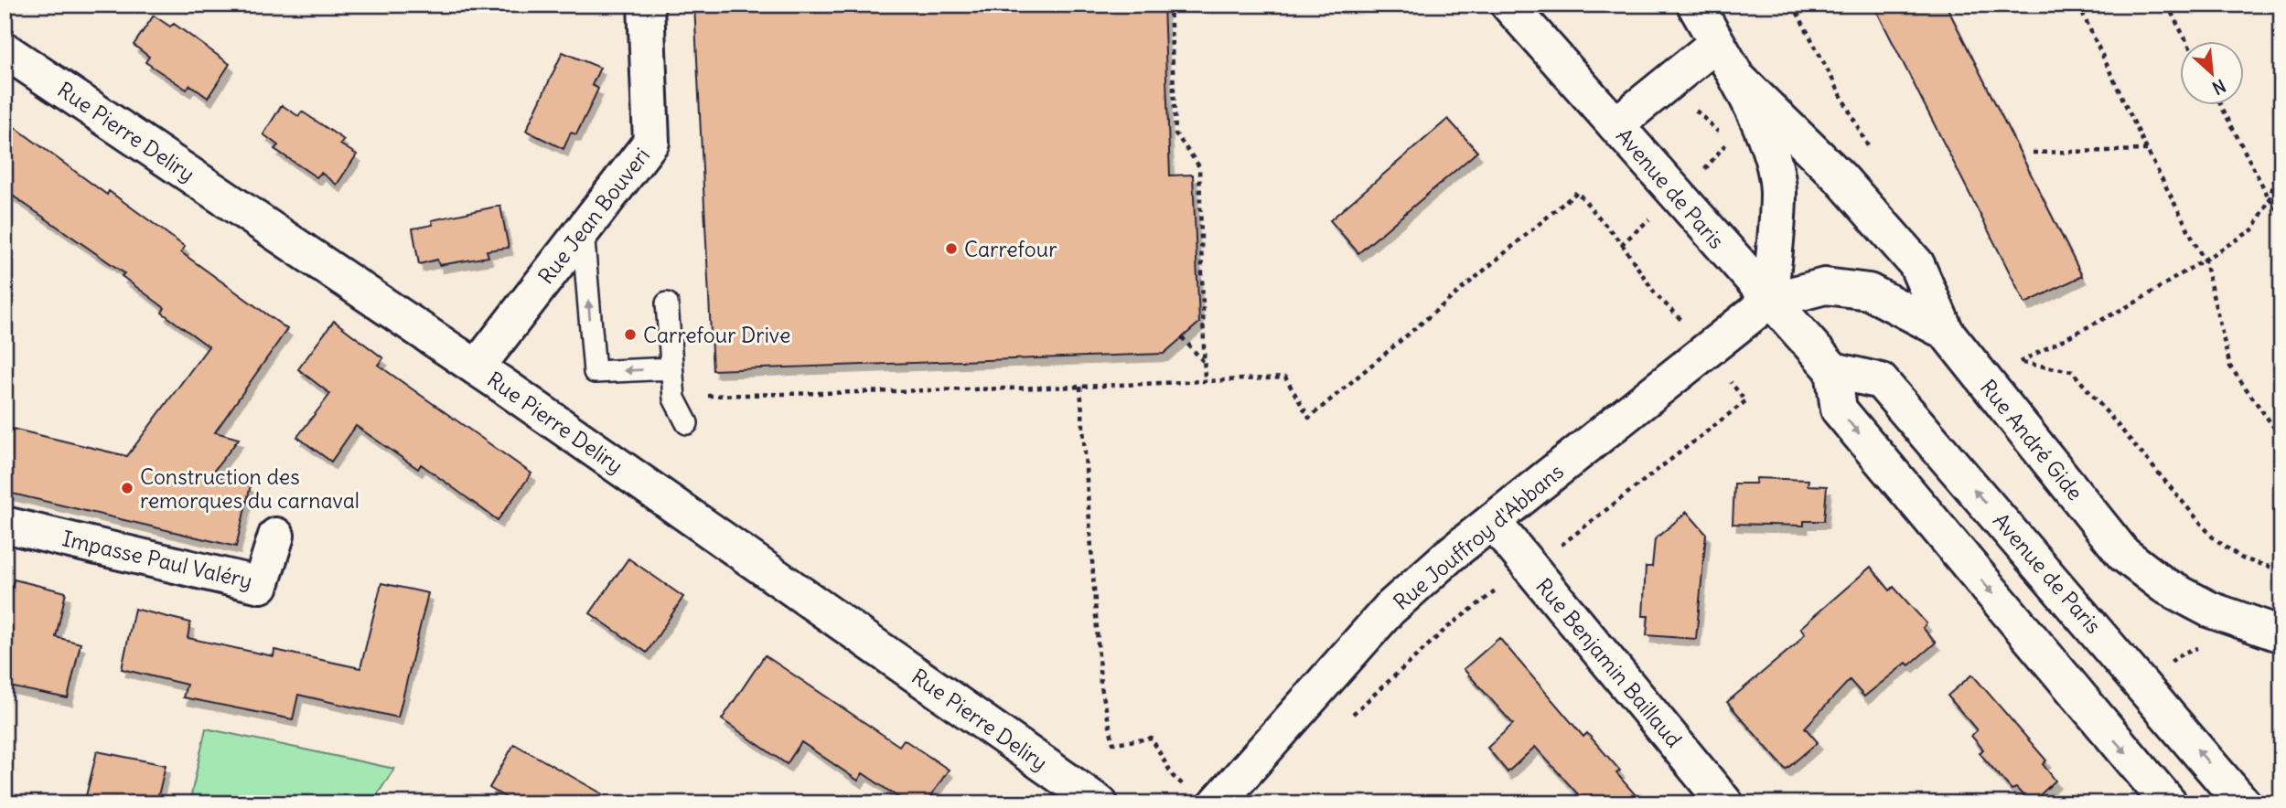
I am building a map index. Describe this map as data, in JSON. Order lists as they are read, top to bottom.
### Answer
{
  "streets": {
    "street": [
      "Rue Pierre Deliry",
      "Avenue de Paris",
      "Rue Jean Bouveri",
      "Rue André Gide",
      "Rue Jouffroy d'Abbans",
      "Impasse Paul Valéry",
      "Rue Benjamin Baillaud"
    ]
  },
  "crossings": [
    ["Rue Pierre Deliry", "Rue Jean Bouveri"],
    ["Avenue de Paris", "Rue André Gide"],
    ["Avenue de Paris", "Rue Jouffroy d'Abbans"],
    ["Rue André Gide", "Rue Jouffroy d'Abbans"],
    ["Rue Jouffroy d'Abbans", "Rue Benjamin Baillaud"]
  ],
  "places": ["Carrefour", "Carrefour Drive", "Construction des remorques du carnaval"],
  "north": "bottom right"
}
